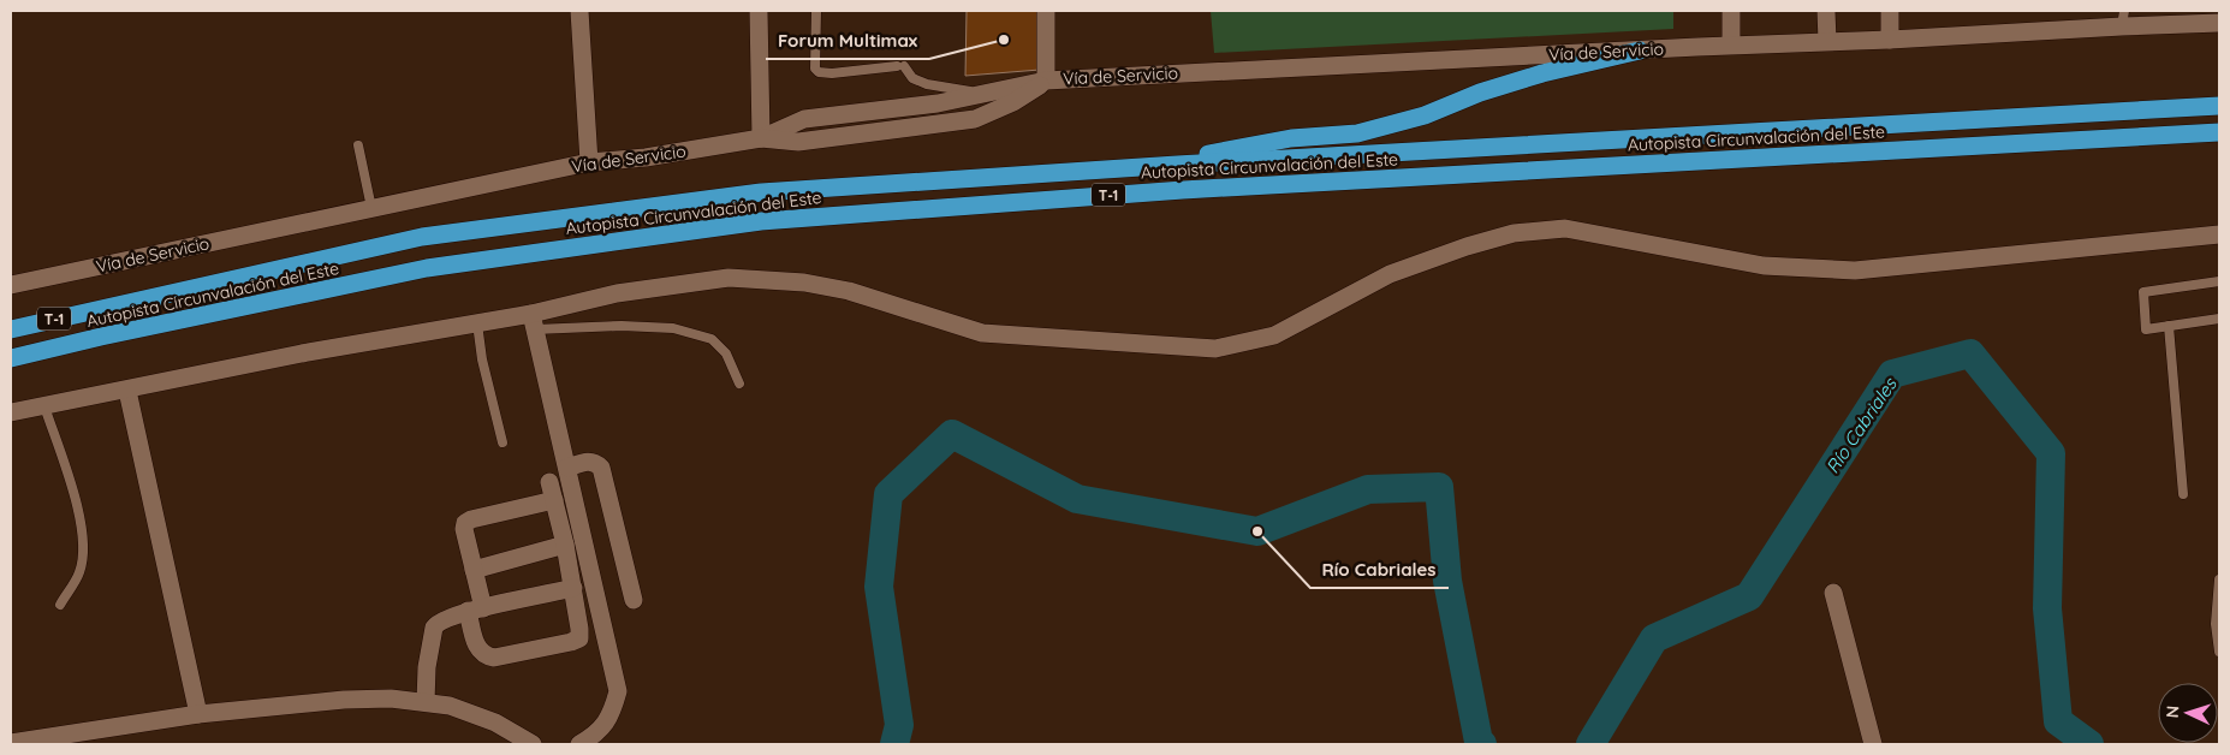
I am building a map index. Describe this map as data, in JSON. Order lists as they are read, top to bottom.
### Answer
{
  "streets": {
    "highway": ["Autopista Circunvalación del Este", "T-1"],
    "street": ["Vía de Servicio"]
  },
  "water": ["Río Cabriales"],
  "places": ["Forum Multimax", "Río Cabriales"],
  "north": "left"
}
